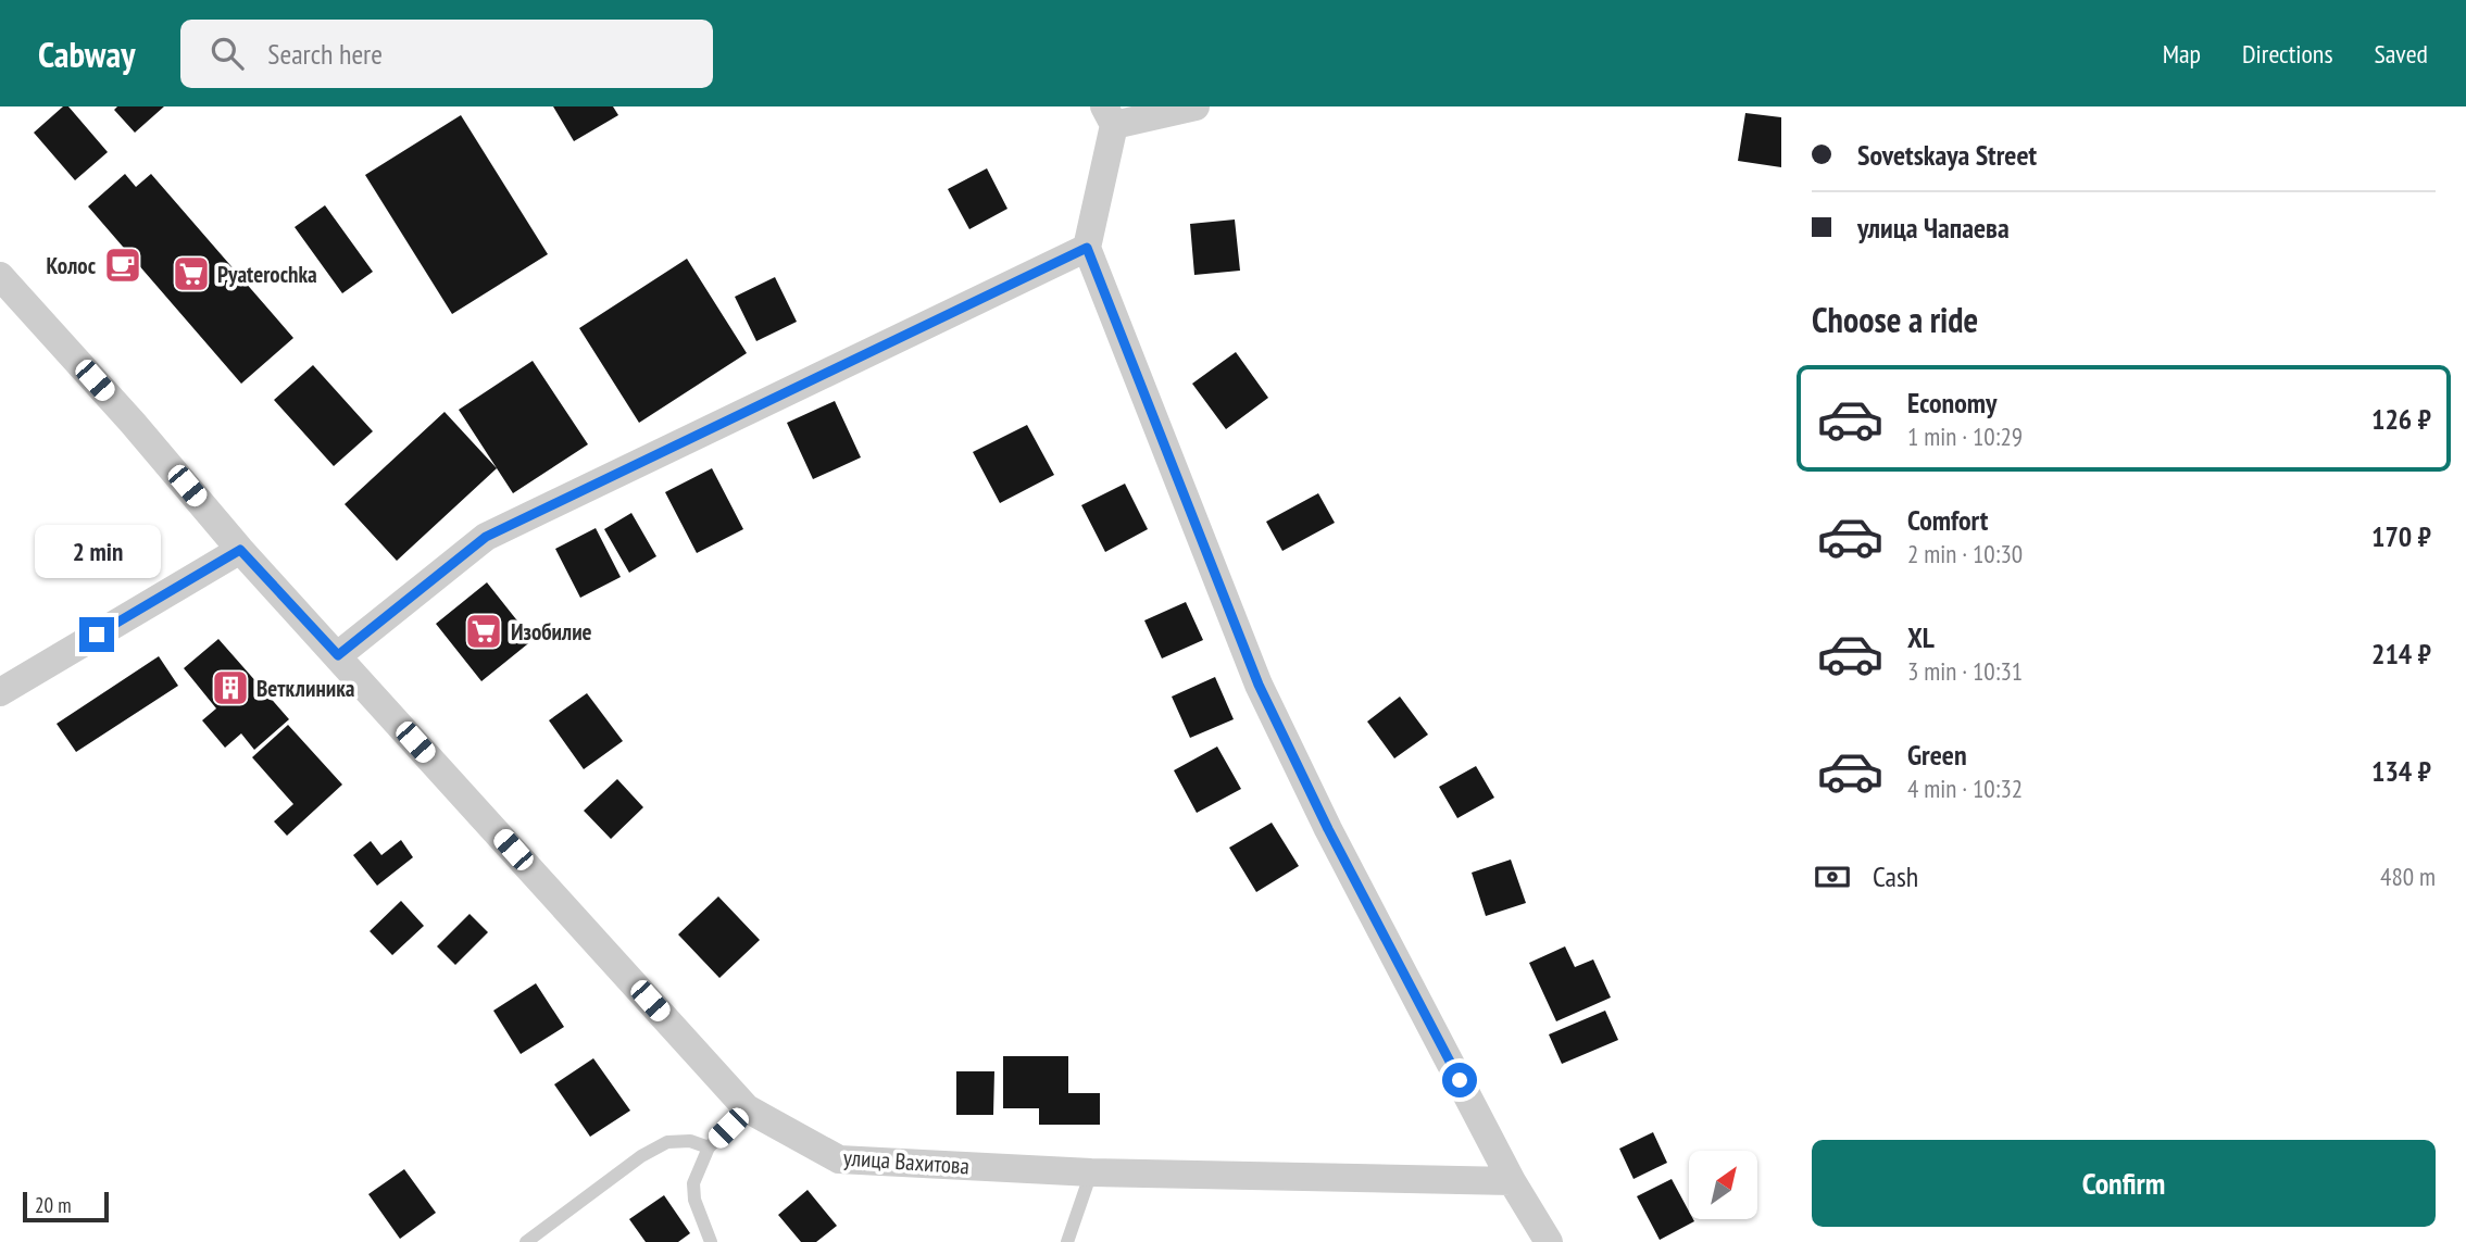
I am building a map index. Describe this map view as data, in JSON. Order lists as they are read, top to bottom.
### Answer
{
  "streets": {
    "street": ["улица Вахитова"]
  },
  "places": {
    "cafe": ["Колос"],
    "supermarket": ["Pyaterochka", "Изобилие"],
    "building": ["Ветклиника"]
  },
  "scale_bar": "20 m",
  "north": "top right",
  "page": {
    "header": "Cabway",
    "search": "Search here",
    "nav": ["Map", "Directions", "Saved"],
    "banner": ["Sovetskaya Street", "улица Чапаева"],
    "heading": "Choose a ride",
    "list": [
      {
        "name": "Economy",
        "note": "1 min · 10:29",
        "value": "126 ₽"
      },
      {
        "name": "Comfort",
        "note": "2 min · 10:30",
        "value": "170 ₽"
      },
      {
        "name": "XL",
        "note": "3 min · 10:31",
        "value": "214 ₽"
      },
      {
        "name": "Green",
        "note": "4 min · 10:32",
        "value": "134 ₽"
      }
    ],
    "bubble": "2 min",
    "pay": ["Cash", "480 m"],
    "buttons": "Confirm",
    "scale": "20 m"
  }
}
